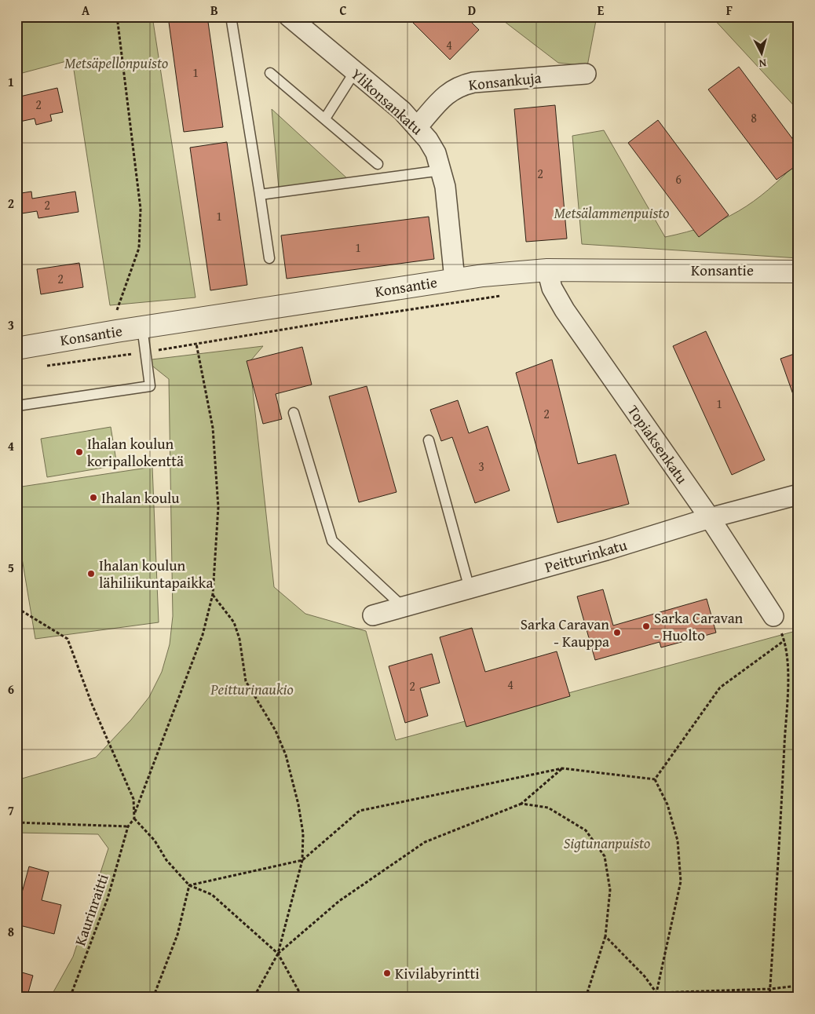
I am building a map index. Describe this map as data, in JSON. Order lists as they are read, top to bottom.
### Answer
{
  "streets": {
    "street": [
      "Konsankuja",
      "Ylikonsankatu",
      "Konsantie",
      "Topiaksenkatu",
      "Peitturinkatu"
    ],
    "path": ["Kaurinraitti"]
  },
  "crossings": [
    ["Konsankuja", "Ylikonsankatu"],
    ["Ylikonsankatu", "Konsantie"],
    ["Konsantie", "Topiaksenkatu"],
    ["Topiaksenkatu", "Peitturinkatu"]
  ],
  "parks": [
    "Metsäpellonpuisto",
    "Metsälammenpuisto",
    "Peitturinaukio",
    "Sigtunanpuisto"
  ],
  "places": [
    "Ihalan koulun koripallokenttä",
    "Ihalan koulu",
    "Ihalan koulun lähiliikuntapaikka",
    "Sarka Caravan - Huolto",
    "Sarka Caravan - Kauppa",
    "Kivilabyrintti"
  ],
  "house_numbers": [
    "4",
    "1",
    "2",
    "8",
    "2",
    "6",
    "2",
    "1",
    "1",
    "2",
    "1",
    "2",
    "3",
    "4",
    "2"
  ],
  "north": "bottom",
  "grid": {
    "columns": [
      "A",
      "B",
      "C",
      "D",
      "E",
      "F"
    ],
    "rows": [
      "1",
      "2",
      "3",
      "4",
      "5",
      "6",
      "7",
      "8"
    ]
  }
}
